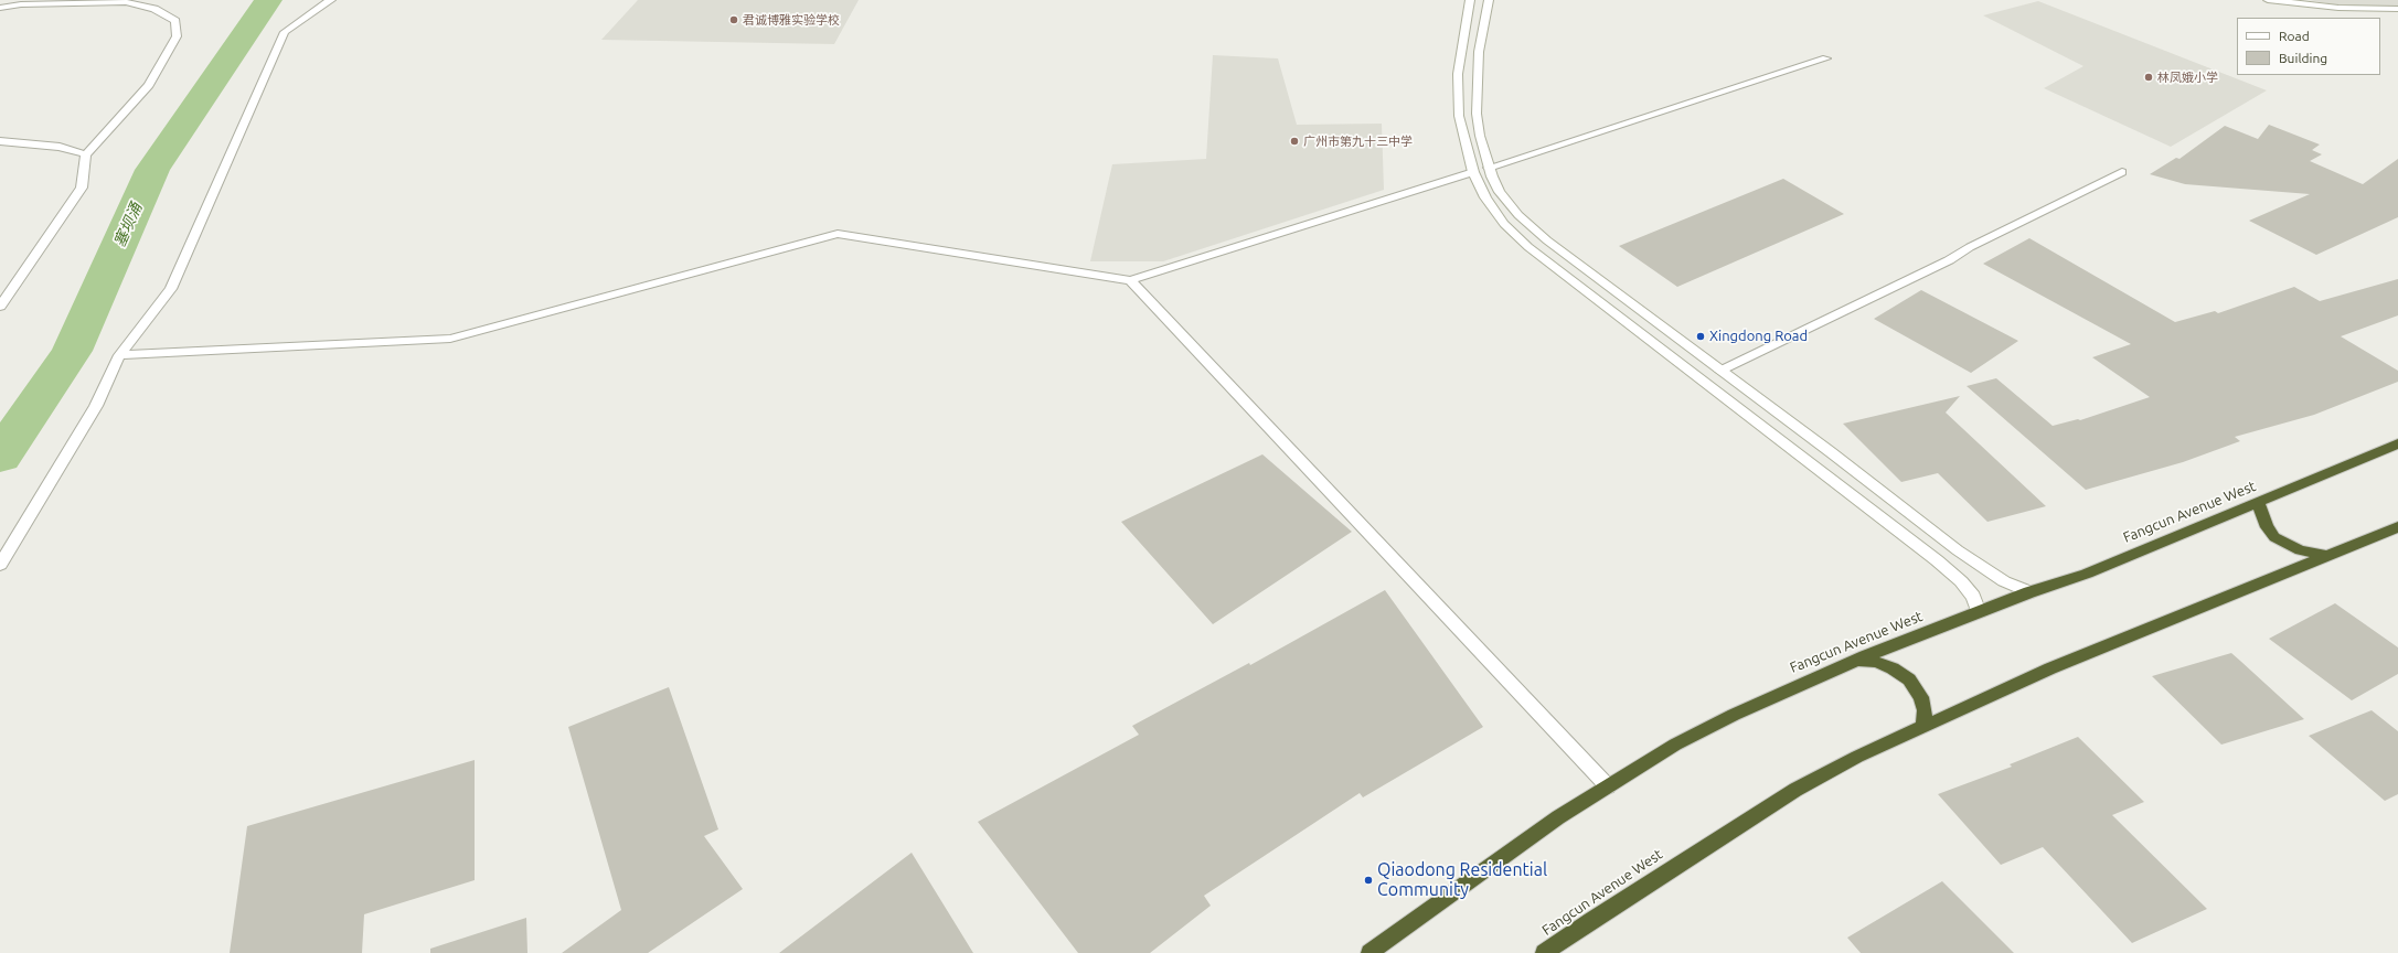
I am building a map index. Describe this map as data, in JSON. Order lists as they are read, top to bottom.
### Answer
{
  "streets": {
    "highway": ["Fangcun Avenue West"]
  },
  "water": ["塞坝涌"],
  "places": [
    "君诚博雅实验学校",
    "林凤娥小学",
    "广州市第九十三中学",
    "Xingdong Road",
    "Qiaodong Residential Community"
  ],
  "legend": ["Road", "Building"]
}
